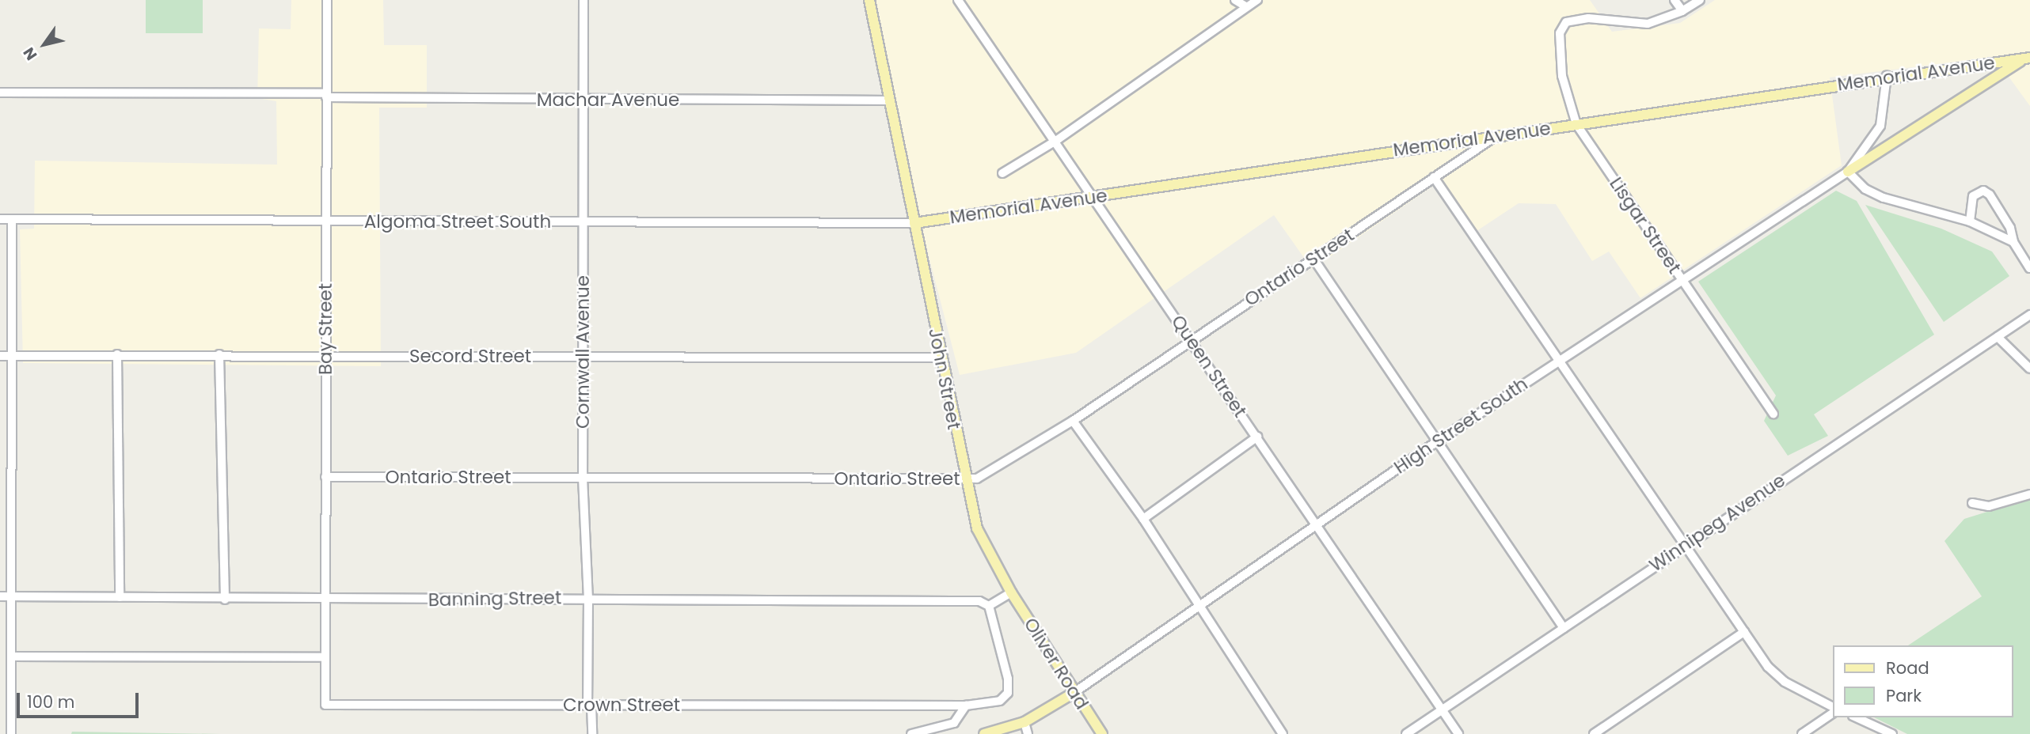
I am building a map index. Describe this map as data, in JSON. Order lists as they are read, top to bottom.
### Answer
{
  "streets": {
    "main road": [
      "Memorial Avenue",
      "John Street",
      "High Street South",
      "Oliver Road"
    ],
    "street": [
      "Machar Avenue",
      "Algoma Street South",
      "Lisgar Street",
      "Ontario Street",
      "Bay Street",
      "Cornwall Avenue",
      "Secord Street",
      "Queen Street",
      "Winnipeg Avenue",
      "Banning Street",
      "Crown Street"
    ]
  },
  "crossings": [
    ["Memorial Avenue", "Algoma Street South"],
    ["Memorial Avenue", "Lisgar Street"],
    ["Memorial Avenue", "Ontario Street"],
    ["Memorial Avenue", "Queen Street"],
    ["Memorial Avenue", "John Street"],
    ["Memorial Avenue", "High Street South"],
    ["Machar Avenue", "Bay Street"],
    ["Machar Avenue", "Cornwall Avenue"],
    ["Machar Avenue", "John Street"],
    ["Algoma Street South", "Bay Street"],
    ["Algoma Street South", "Cornwall Avenue"],
    ["Algoma Street South", "John Street"],
    ["Lisgar Street", "High Street South"],
    ["Ontario Street", "Bay Street"],
    ["Ontario Street", "Cornwall Avenue"],
    ["Ontario Street", "Queen Street"],
    ["Ontario Street", "John Street"],
    ["Bay Street", "Secord Street"],
    ["Bay Street", "Banning Street"],
    ["Bay Street", "Crown Street"],
    ["Cornwall Avenue", "Secord Street"],
    ["Cornwall Avenue", "Banning Street"],
    ["Cornwall Avenue", "Crown Street"],
    ["Secord Street", "John Street"],
    ["Queen Street", "High Street South"],
    ["Queen Street", "Winnipeg Avenue"],
    ["John Street", "Oliver Road"],
    ["High Street South", "Oliver Road"]
  ],
  "legend": ["Road", "Park"],
  "scale_bar": "100 m",
  "north": "bottom left"
}
